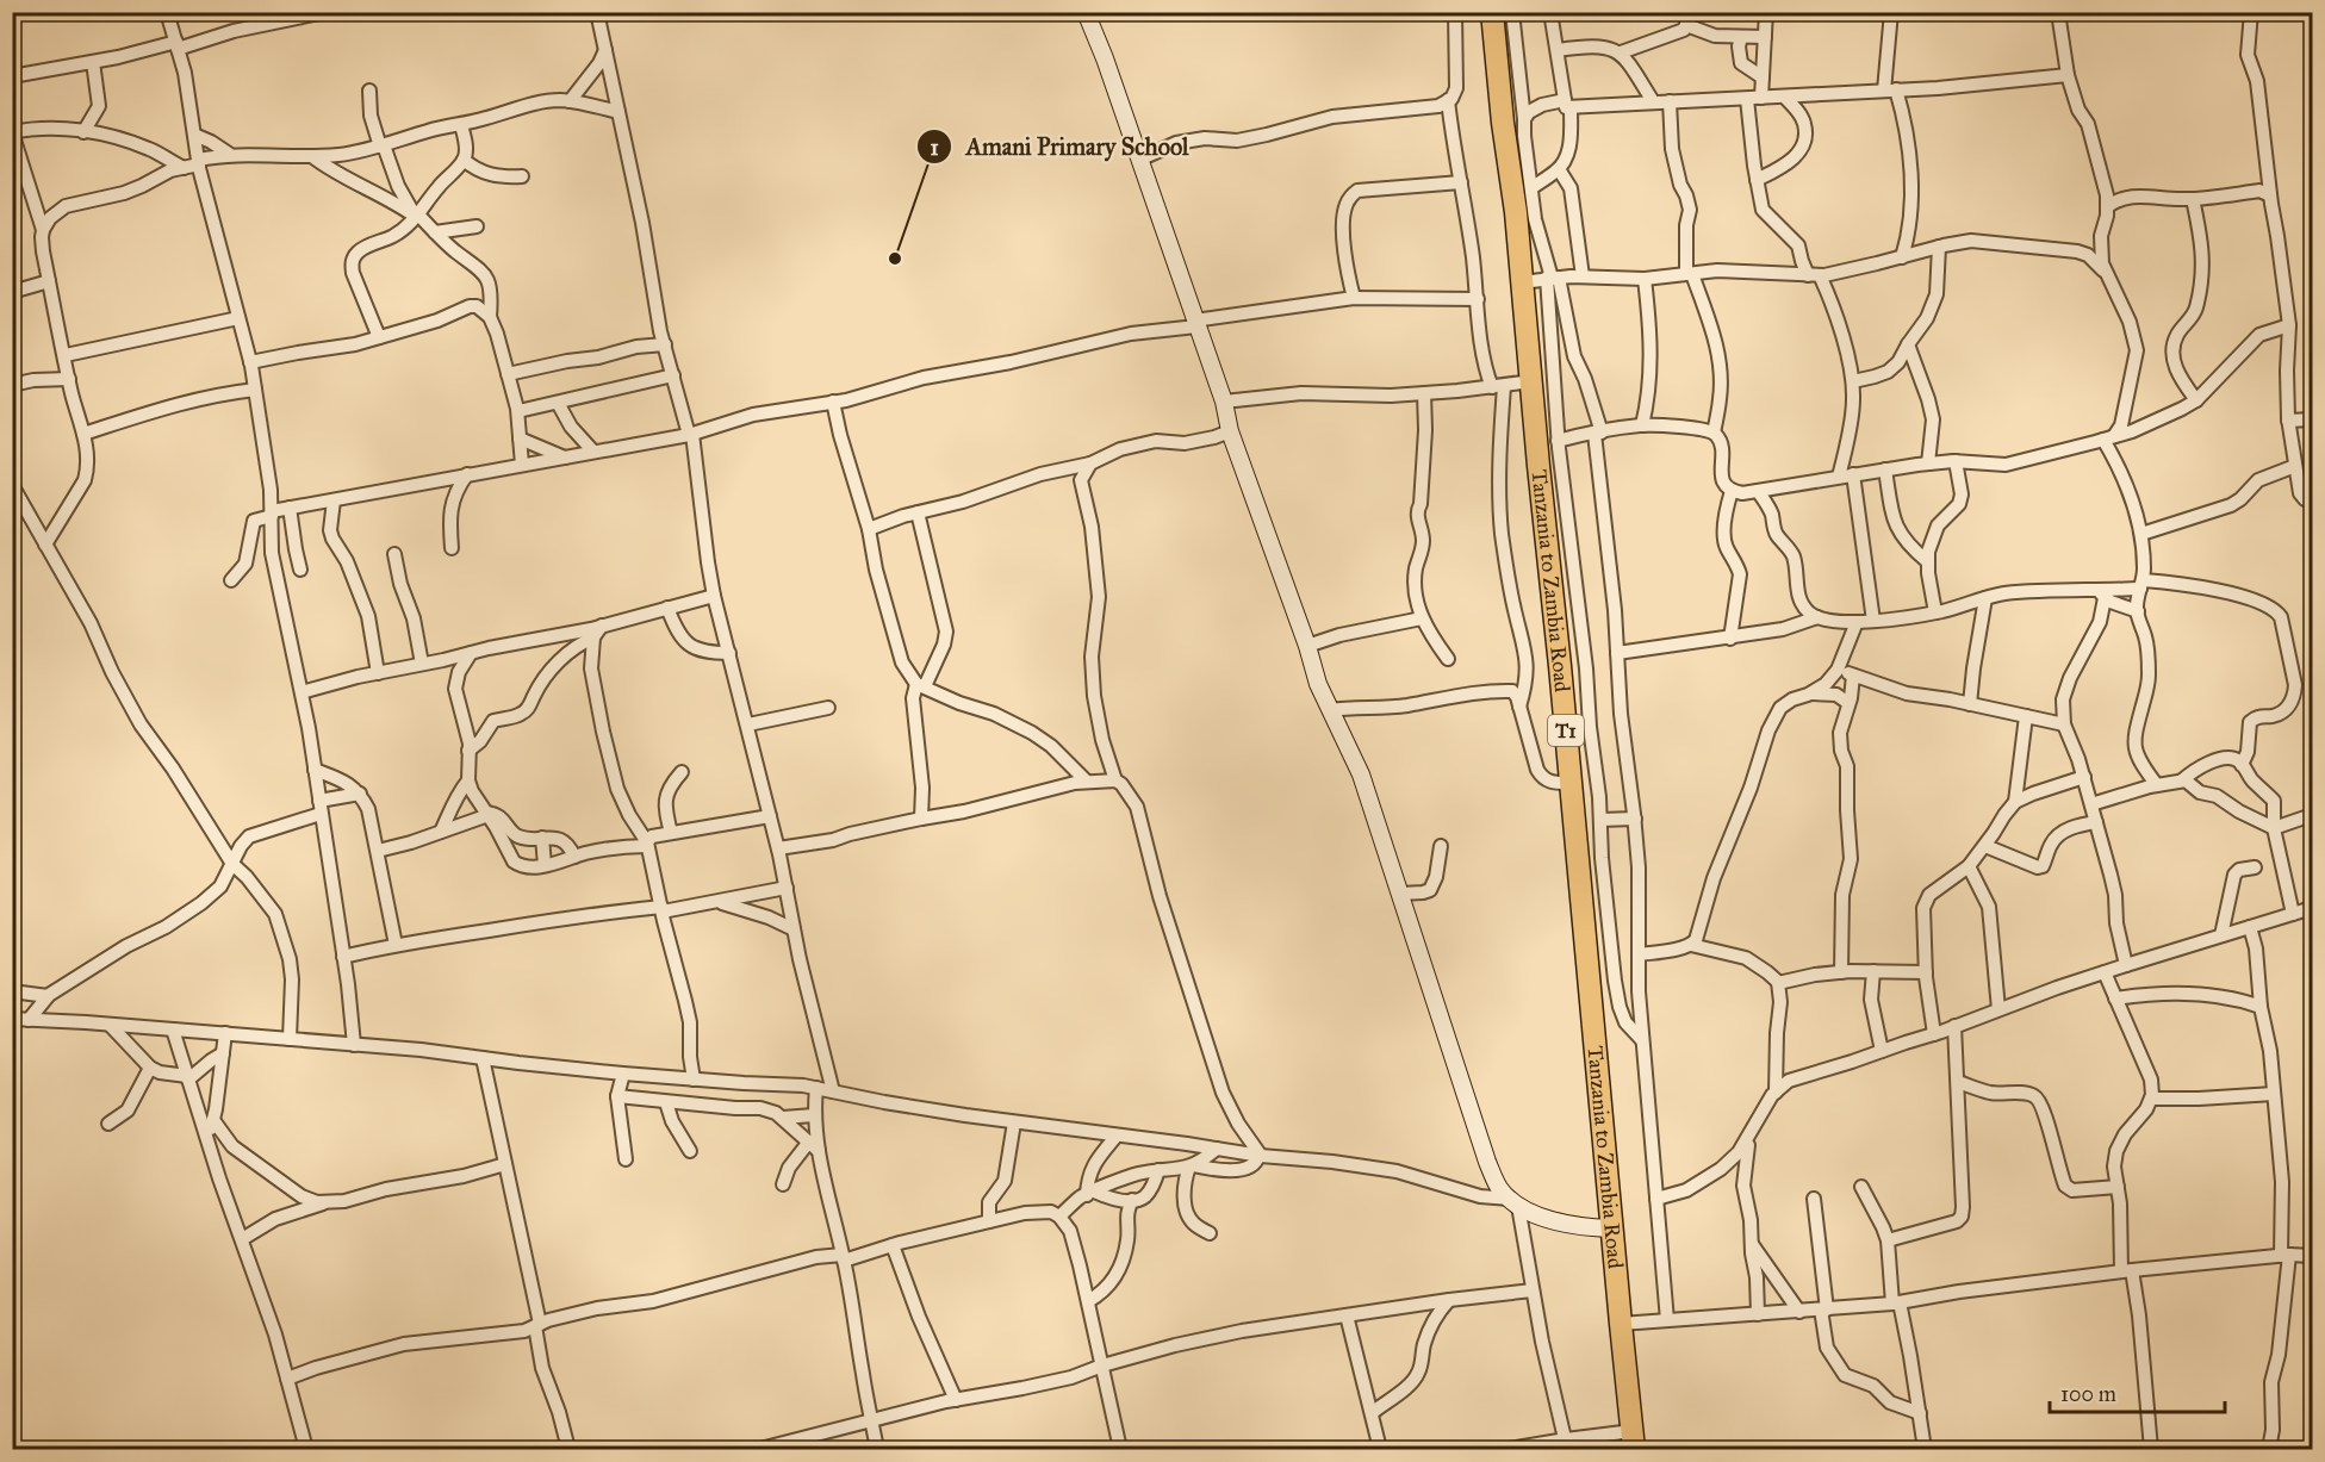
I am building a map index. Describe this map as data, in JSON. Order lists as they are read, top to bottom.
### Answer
{
  "streets": {
    "highway": ["Tanzania to Zambia Road", "T1"]
  },
  "places": ["Amani Primary School"],
  "scale_bar": "100 m"
}
